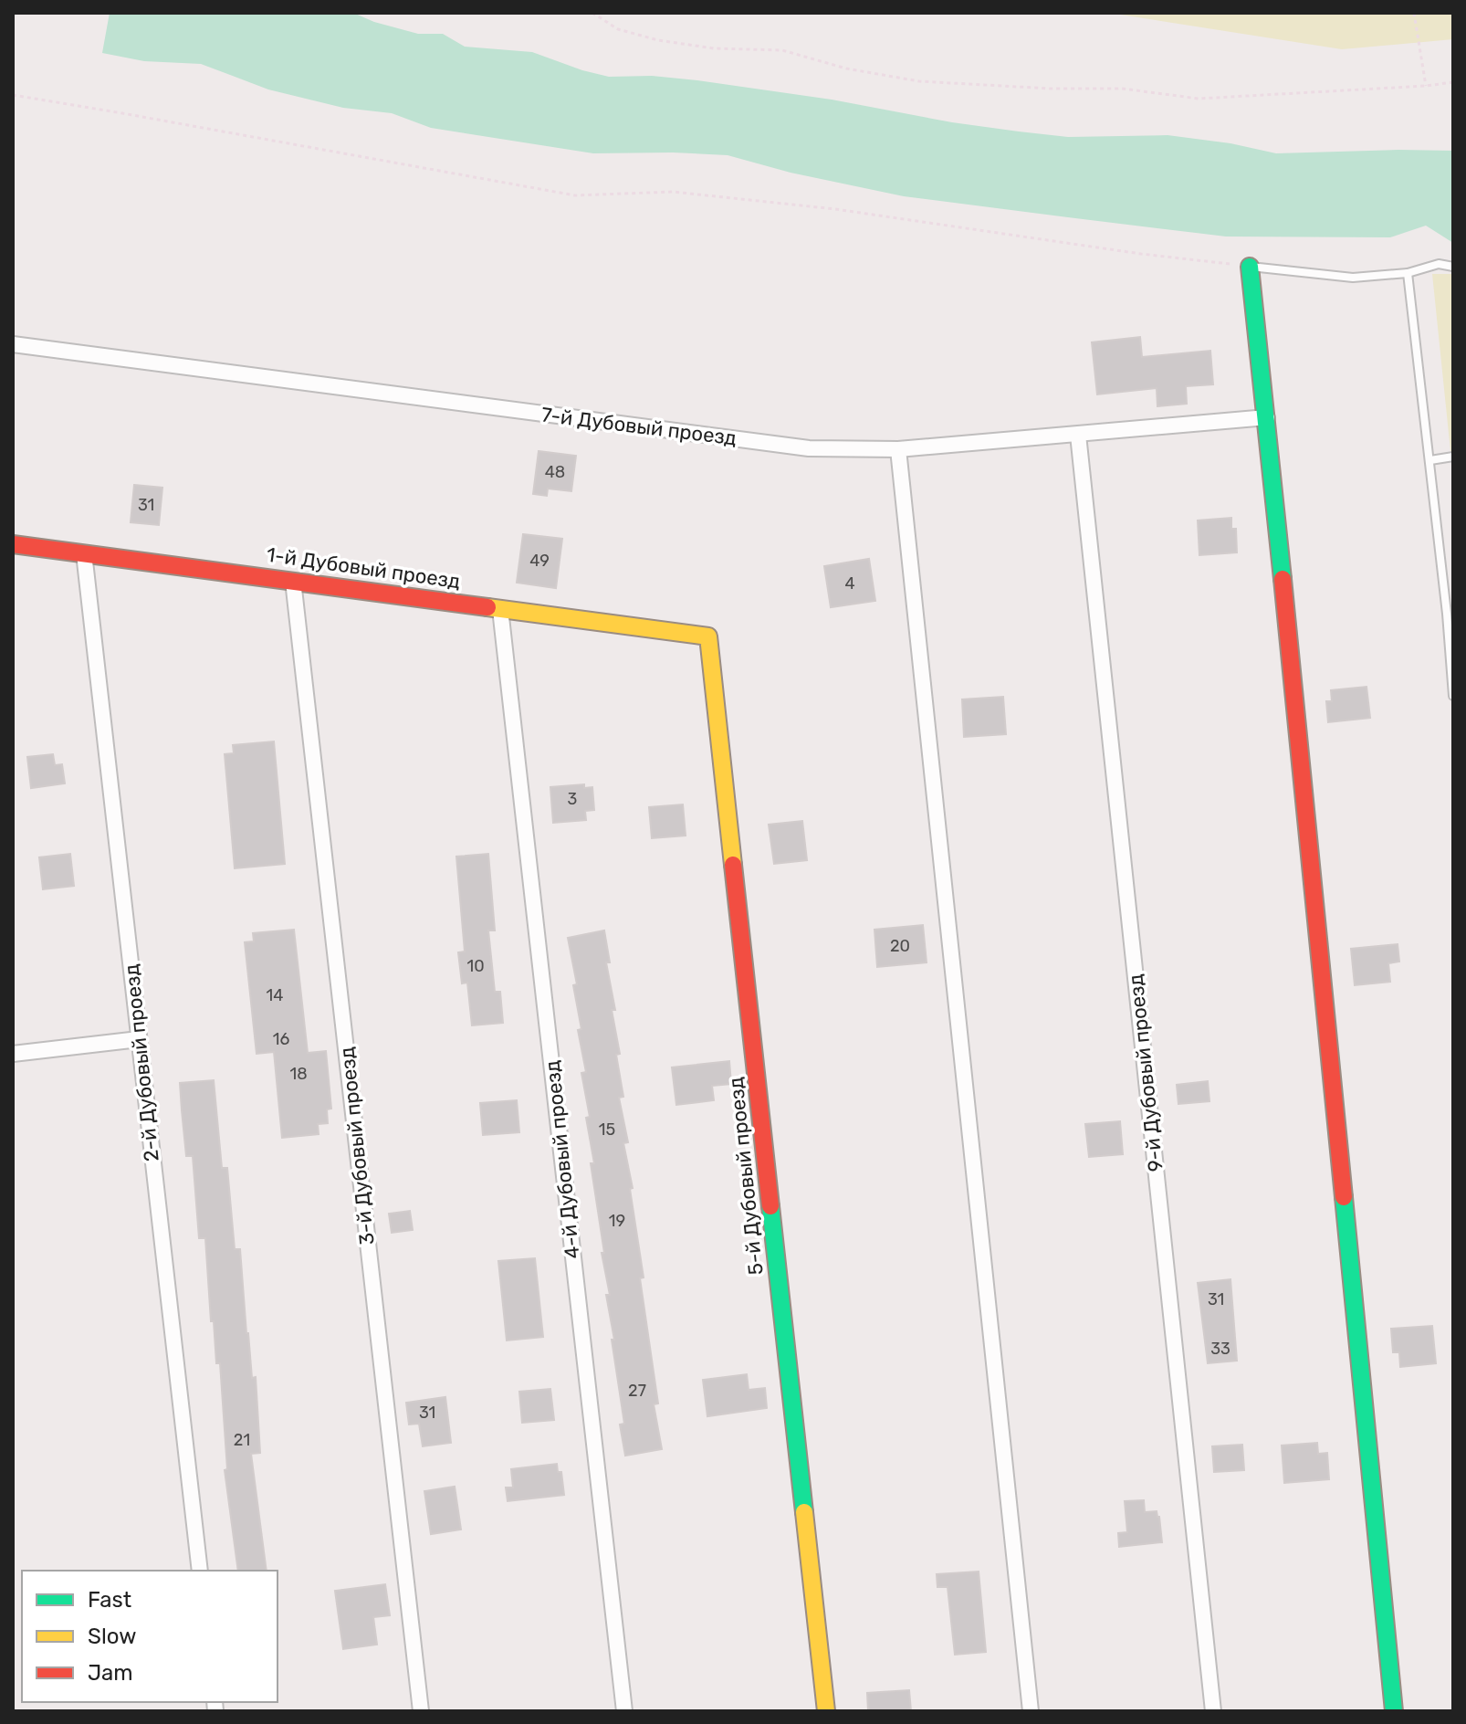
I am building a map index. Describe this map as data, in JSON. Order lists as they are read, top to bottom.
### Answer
{
  "streets": {
    "street": [
      "7-й Дубовый проезд",
      "1-й Дубовый проезд",
      "2-й Дубовый проезд",
      "9-й Дубовый проезд",
      "3-й Дубовый проезд",
      "4-й Дубовый проезд",
      "5-й Дубовый проезд"
    ]
  },
  "crossings": [
    ["7-й Дубовый проезд", "9-й Дубовый проезд"],
    ["1-й Дубовый проезд", "2-й Дубовый проезд"],
    ["1-й Дубовый проезд", "3-й Дубовый проезд"],
    ["1-й Дубовый проезд", "4-й Дубовый проезд"],
    ["1-й Дубовый проезд", "5-й Дубовый проезд"]
  ],
  "house_numbers": [
    "48",
    "31",
    "49",
    "4",
    "3",
    "20",
    "10",
    "14",
    "16",
    "18",
    "15",
    "19",
    "31",
    "33",
    "27",
    "31",
    "21"
  ],
  "legend": ["Fast", "Slow", "Jam"]
}
